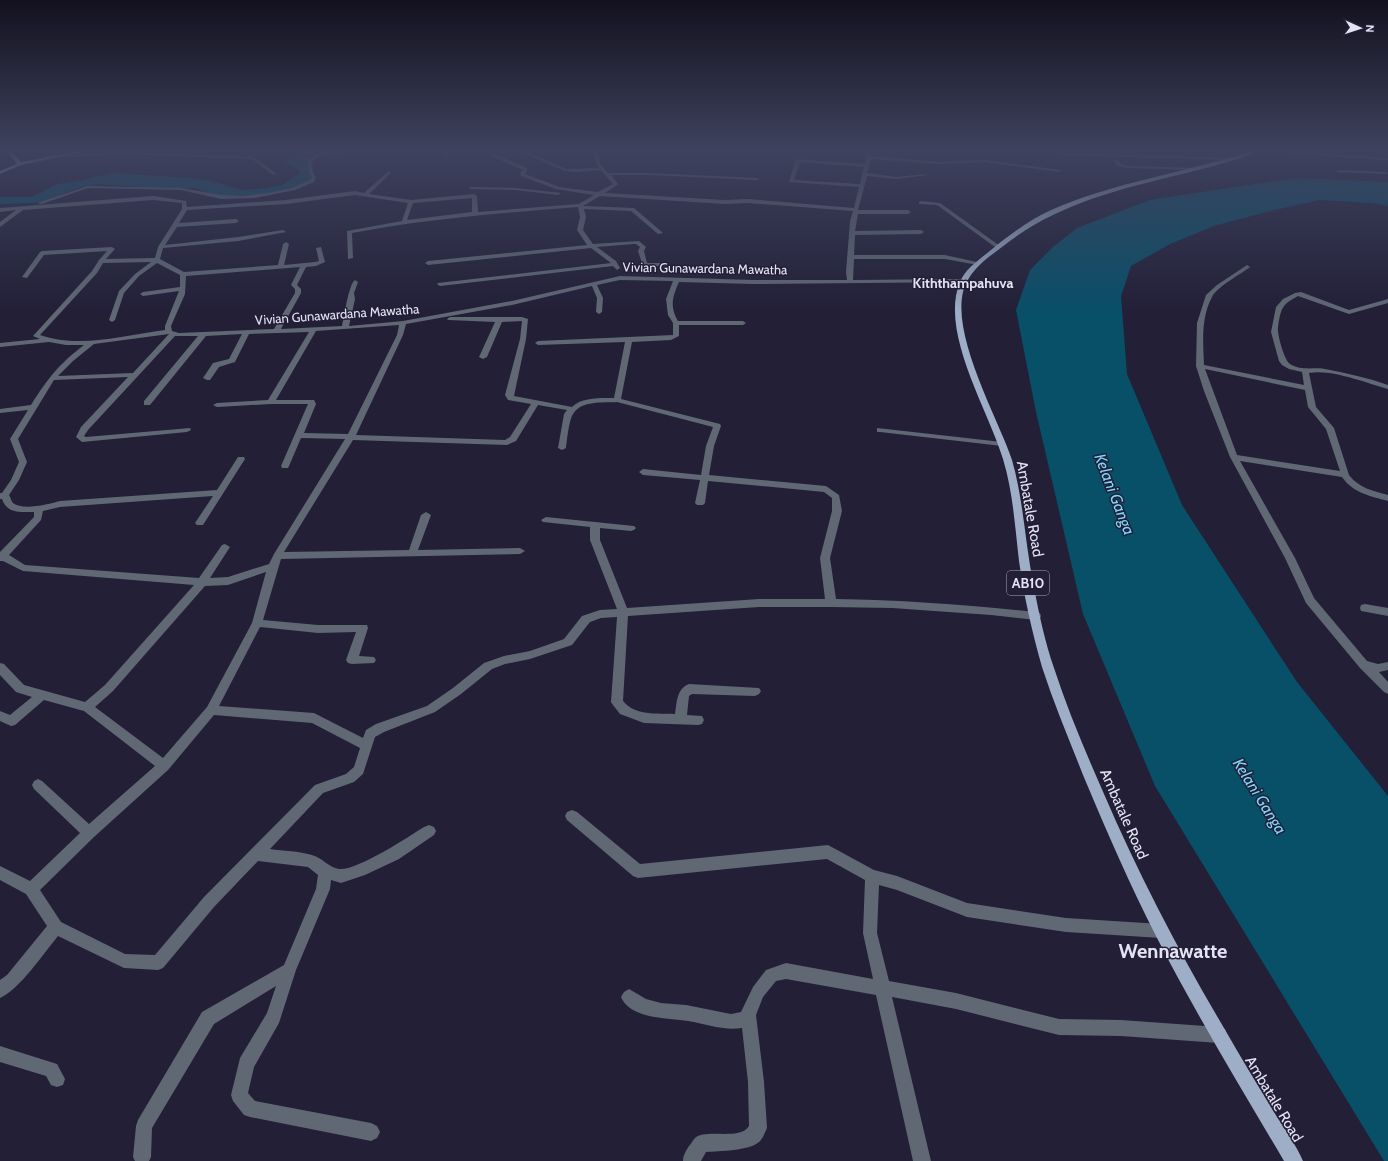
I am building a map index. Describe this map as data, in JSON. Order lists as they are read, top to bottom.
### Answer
{
  "streets": {
    "main road": ["Ambatale Road", "AB10"],
    "street": ["Vivian Gunawardana Mawatha"]
  },
  "crossings": [
    ["Vivian Gunawardana Mawatha", "Ambatale Road"]
  ],
  "districts": ["Kiththampahuva", "Wennawatte"],
  "water": ["Kelani Ganga"],
  "north": "right"
}
